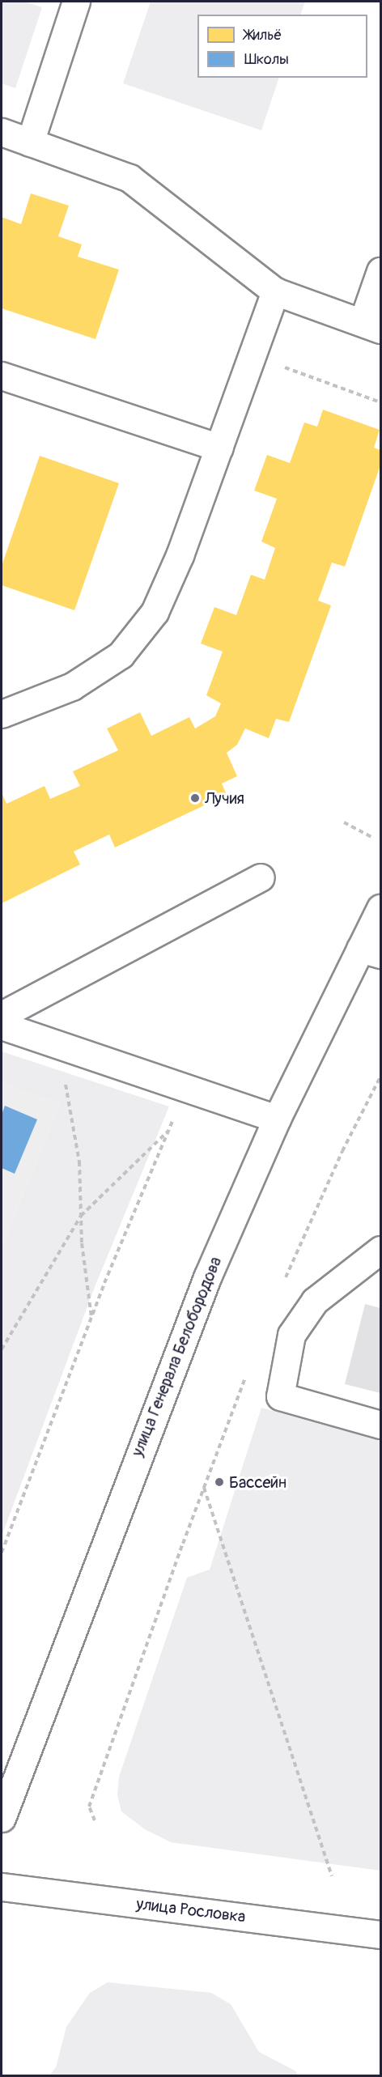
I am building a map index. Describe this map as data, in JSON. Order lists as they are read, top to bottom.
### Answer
{
  "streets": {
    "main road": ["улица Генерала Белобородова", "улица Рословка"]
  },
  "places": ["Лучия", "Бассейн"],
  "legend": ["Жильё", "Школы"]
}
